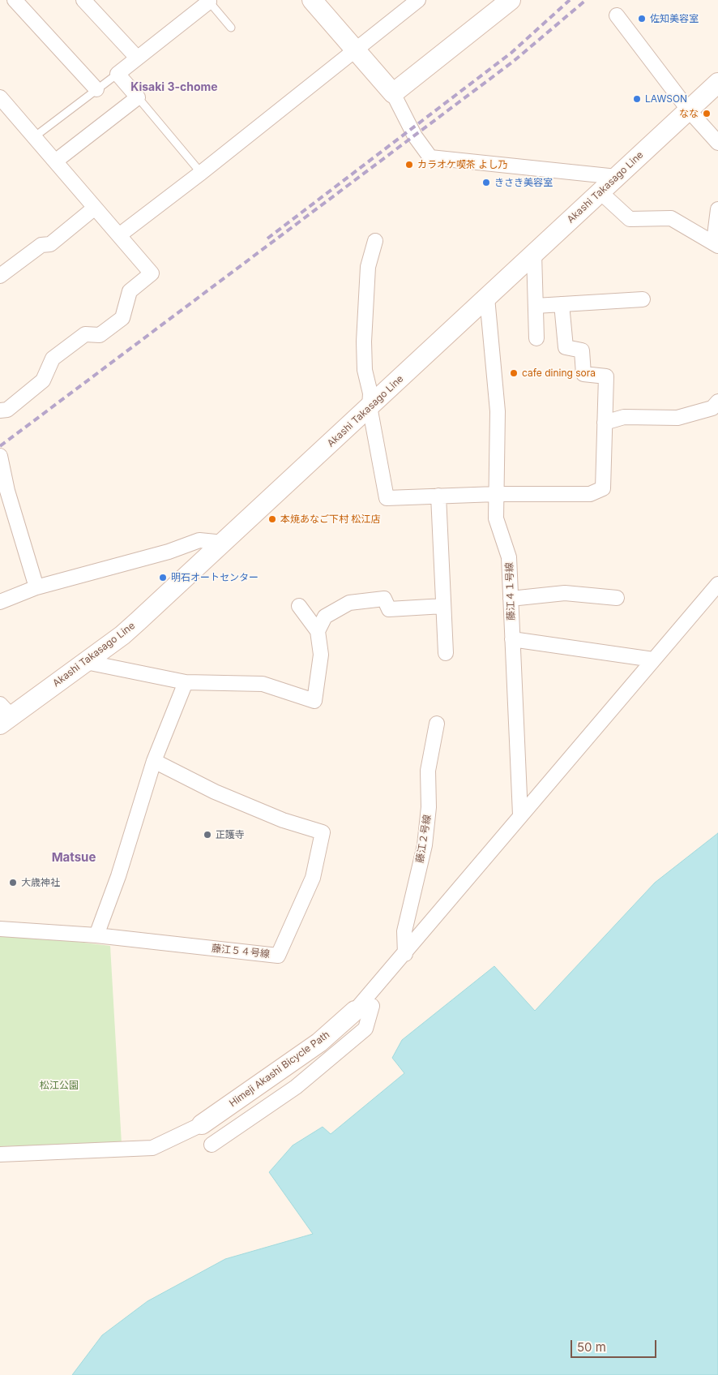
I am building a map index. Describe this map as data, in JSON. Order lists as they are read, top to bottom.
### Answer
{
  "streets": {
    "main road": ["Akashi Takasago Line", "Himeji Akashi Bicycle Path"],
    "street": ["藤江４１号線", "藤江２号線", "藤江５４号線"]
  },
  "crossings": [
    ["Akashi Takasago Line", "藤江４１号線"]
  ],
  "districts": ["Kisaki 3-chome", "Matsue"],
  "parks": ["松江公園"],
  "places": [
    "佐知美容室",
    "LAWSON",
    "なな",
    "カラオケ喫茶 よし乃",
    "きさき美容室",
    "cafe dining sora",
    "本焼あなご下村 松江店",
    "明石オートセンター",
    "正護寺",
    "大歳神社"
  ],
  "scale_bar": "50 m"
}
